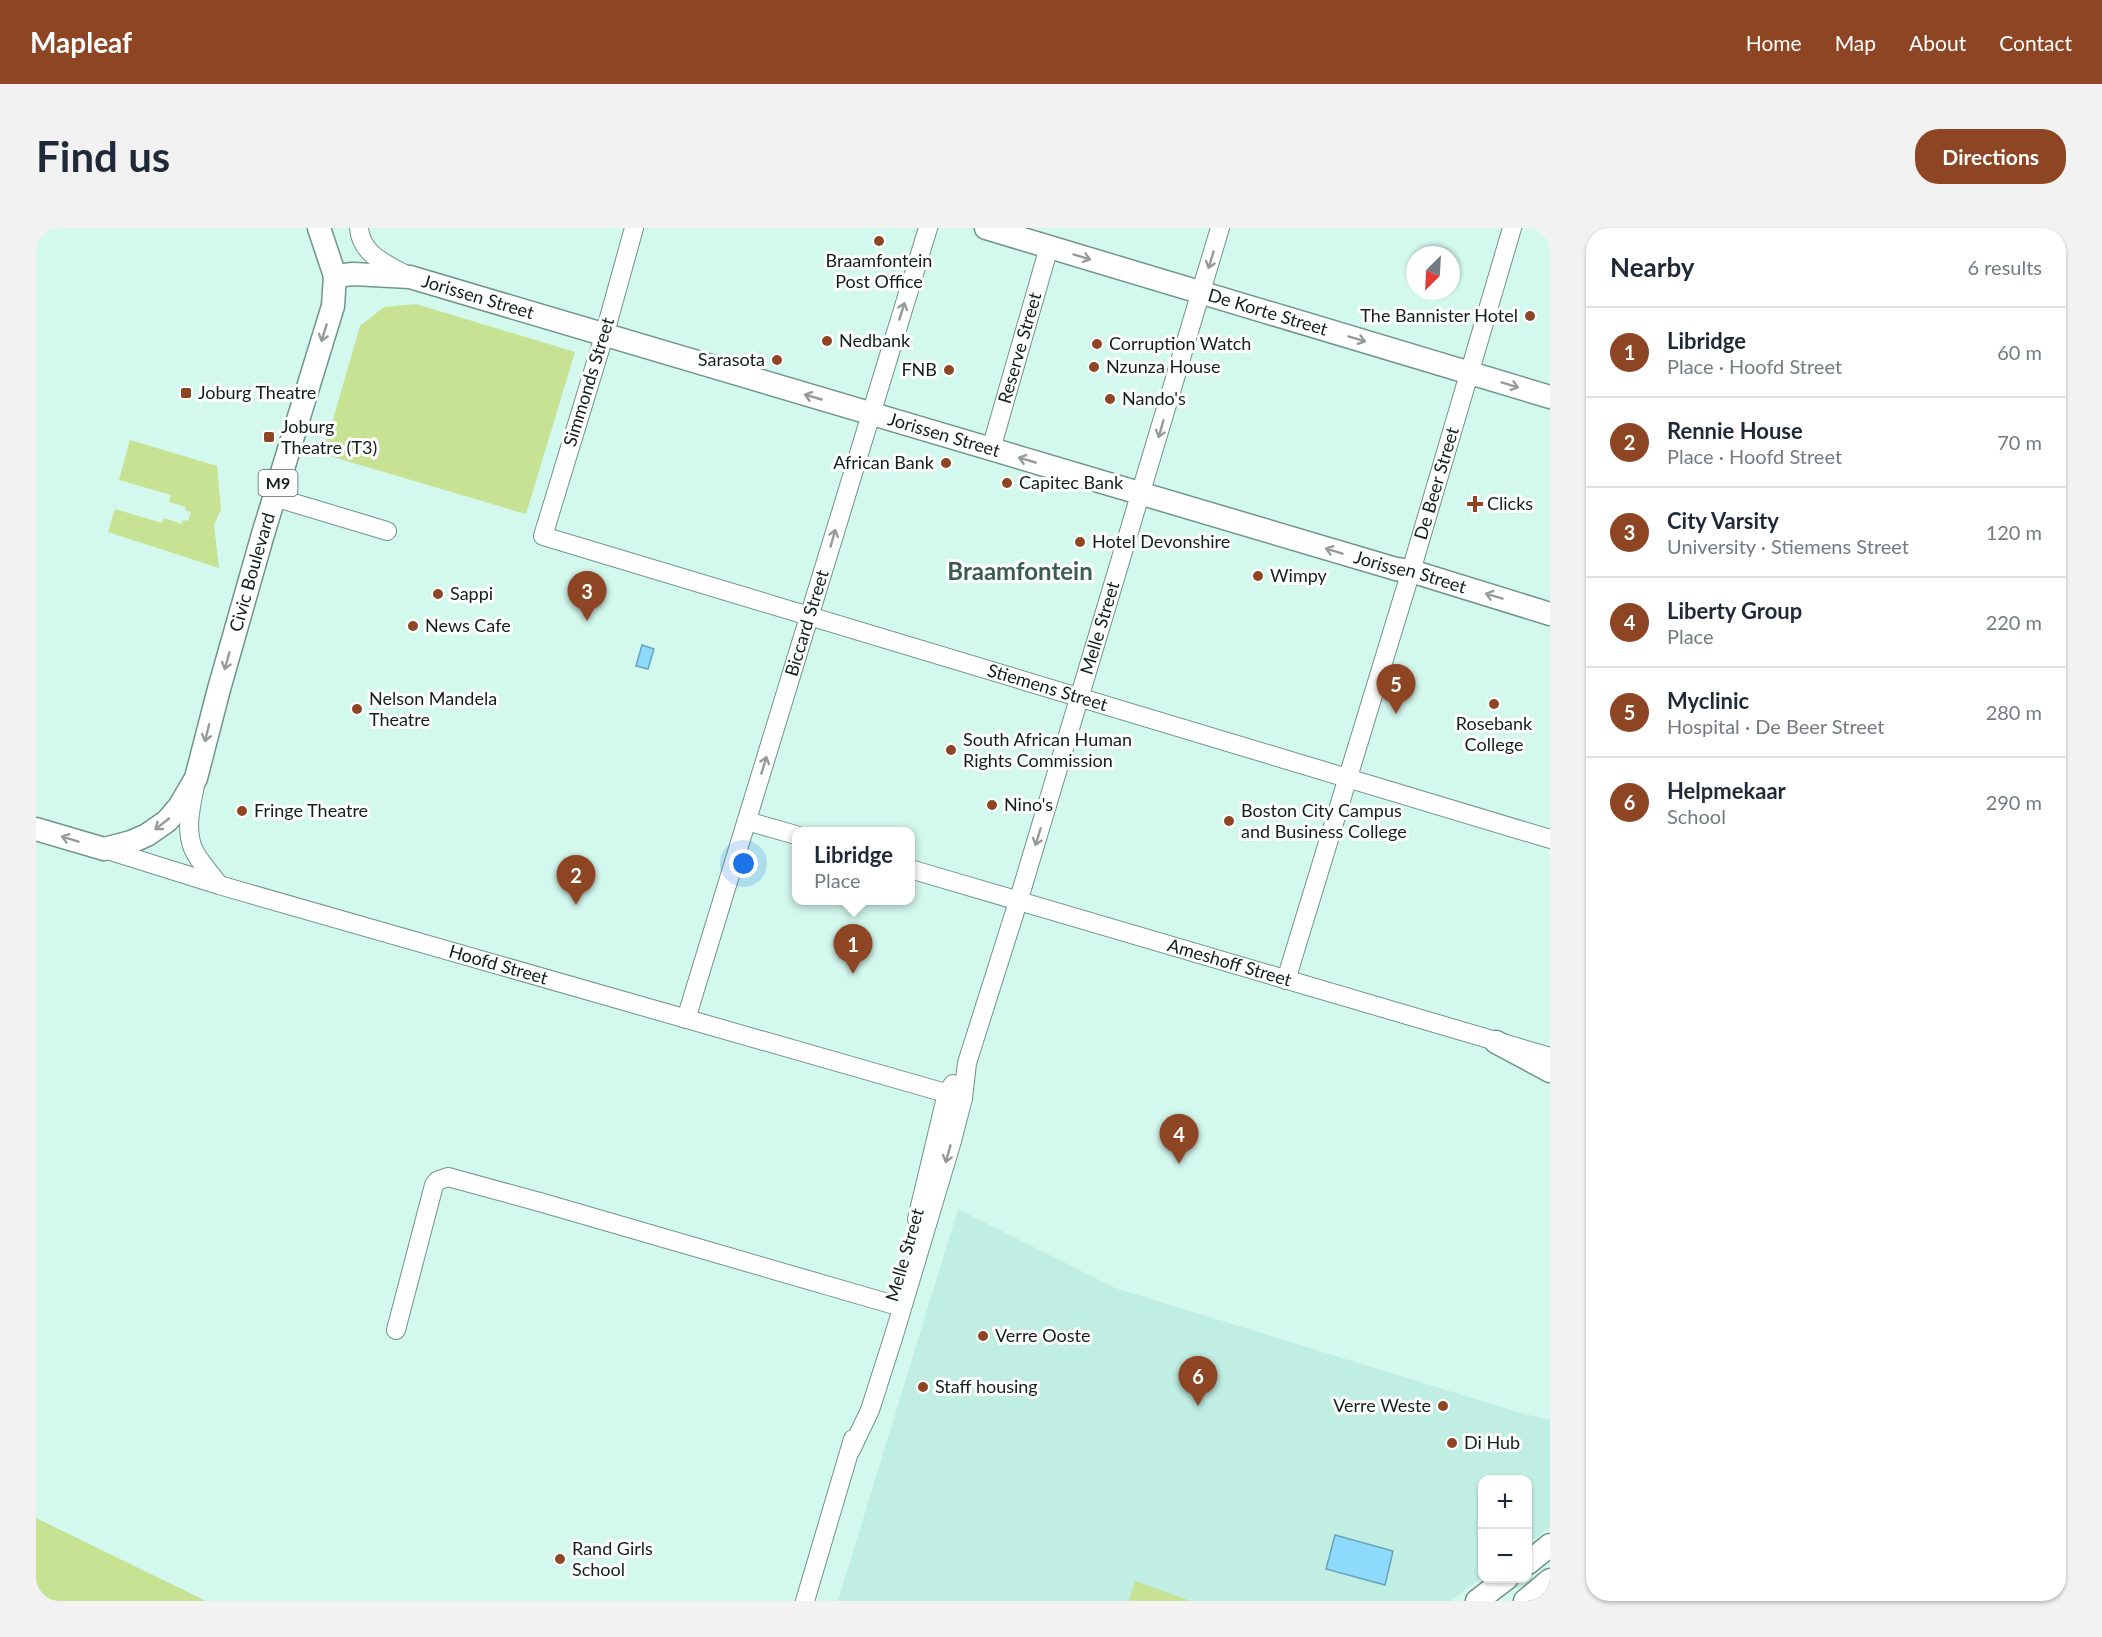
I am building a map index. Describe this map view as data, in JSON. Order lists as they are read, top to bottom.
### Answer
{
  "streets": {
    "main road": [
      "Jorissen Street",
      "De Korte Street",
      "M9",
      "Civic Boulevard",
      "Hoofd Street"
    ],
    "street": [
      "Reserve Street",
      "Simmonds Street",
      "De Beer Street",
      "Biccard Street",
      "Melle Street",
      "Stiemens Street",
      "Ameshoff Street"
    ]
  },
  "crossings": [
    ["Jorissen Street", "Reserve Street"],
    ["Jorissen Street", "Simmonds Street"],
    ["Jorissen Street", "De Beer Street"],
    ["Jorissen Street", "Civic Boulevard"],
    ["Jorissen Street", "Biccard Street"],
    ["Jorissen Street", "Melle Street"],
    ["De Korte Street", "Reserve Street"],
    ["De Korte Street", "De Beer Street"],
    ["De Korte Street", "Melle Street"],
    ["Simmonds Street", "Stiemens Street"],
    ["De Beer Street", "Stiemens Street"],
    ["De Beer Street", "Ameshoff Street"],
    ["Civic Boulevard", "Hoofd Street"],
    ["Biccard Street", "Stiemens Street"],
    ["Biccard Street", "Hoofd Street"],
    ["Melle Street", "Stiemens Street"],
    ["Melle Street", "Ameshoff Street"],
    ["Melle Street", "Hoofd Street"]
  ],
  "one_way": [
    "Jorissen Street",
    "De Korte Street",
    "Civic Boulevard",
    "Biccard Street"
  ],
  "districts": ["Braamfontein"],
  "places": {
    "other": [
      "Braamfontein Post Office",
      "The Bannister Hotel",
      "Nedbank",
      "Corruption Watch",
      "Sarasota",
      "Nzunza House",
      "FNB",
      "Nando's",
      "African Bank",
      "Capitec Bank",
      "Hotel Devonshire",
      "Wimpy",
      "Sappi",
      "News Cafe",
      "Rosebank College",
      "Nelson Mandela Theatre",
      "South African Human Rights Commission",
      "Nino's",
      "Fringe Theatre",
      "Boston City Campus and Business College",
      "Verre Ooste",
      "Staff housing",
      "Verre Weste",
      "Di Hub",
      "Rand Girls School"
    ],
    "transit": ["Joburg Theatre", "Joburg Theatre (T3)"],
    "health": ["Clicks"]
  },
  "north": "bottom left",
  "page": {
    "header": "Mapleaf",
    "nav": [
      "Home",
      "Map",
      "About",
      "Contact"
    ],
    "buttons": "Directions",
    "title": "Find us",
    "heading": ["Nearby", "6 results"],
    "list": [
      {
        "mark": "1",
        "name": "Libridge",
        "note": "Place · Hoofd Street",
        "value": "60 m"
      },
      {
        "mark": "2",
        "name": "Rennie House",
        "note": "Place · Hoofd Street",
        "value": "70 m"
      },
      {
        "mark": "3",
        "name": "City Varsity",
        "note": "University · Stiemens Street",
        "value": "120 m"
      },
      {
        "mark": "4",
        "name": "Liberty Group",
        "note": "Place",
        "value": "220 m"
      },
      {
        "mark": "5",
        "name": "Myclinic",
        "note": "Hospital · De Beer Street",
        "value": "280 m"
      },
      {
        "mark": "6",
        "name": "Helpmekaar",
        "note": "School",
        "value": "290 m"
      }
    ],
    "pins": [
      "3",
      "5",
      "2",
      "1",
      "4",
      "6"
    ],
    "popup": ["Libridge", "Place"],
    "map_buttons": ["+", "−"]
  }
}
